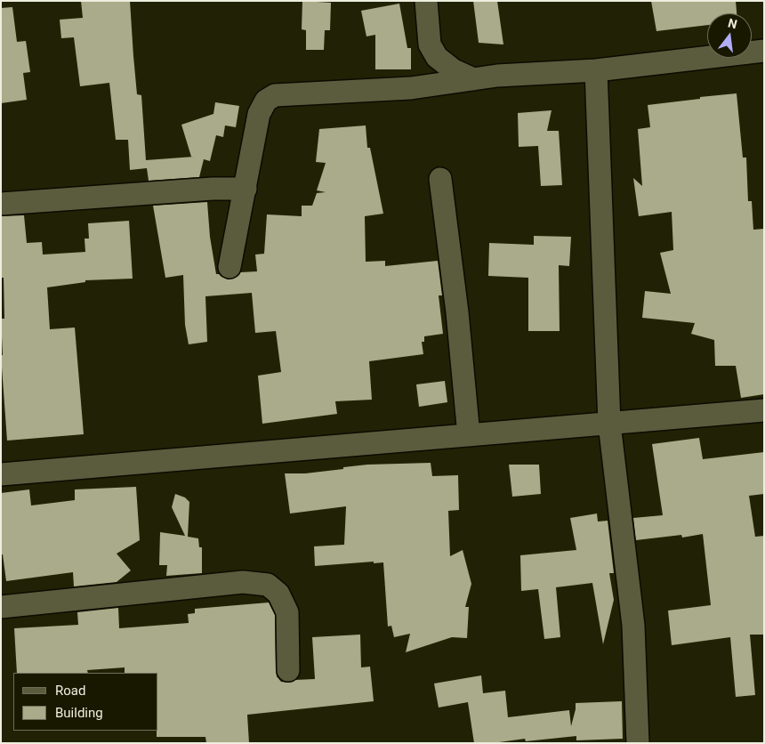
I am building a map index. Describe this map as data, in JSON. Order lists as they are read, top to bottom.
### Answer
{
  "legend": ["Road", "Building"],
  "north": "top"
}
